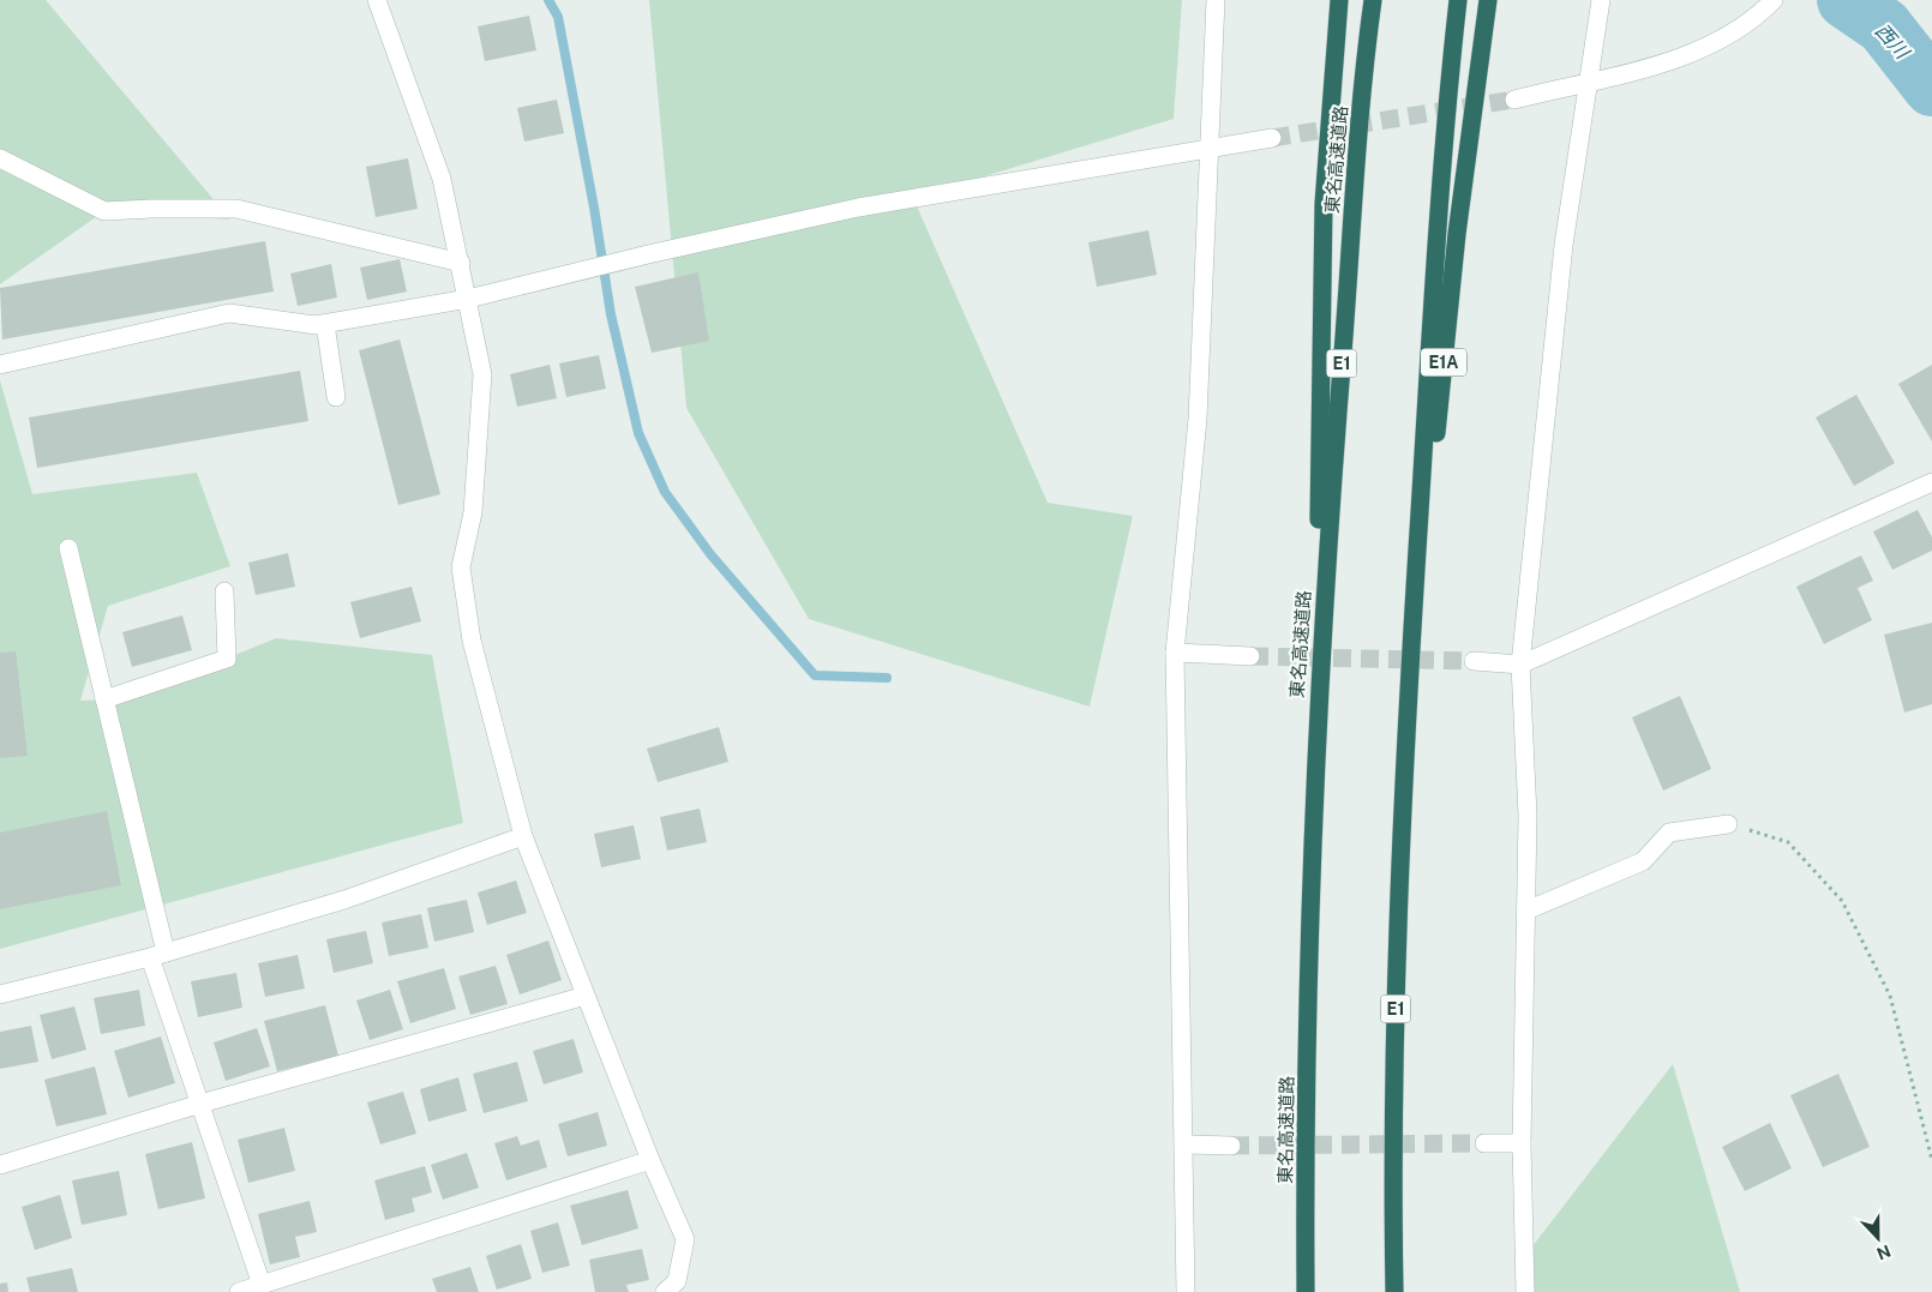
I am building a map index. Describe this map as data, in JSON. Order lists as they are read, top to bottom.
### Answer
{
  "streets": {
    "highway": ["東名高速道路", "E1A", "E1"]
  },
  "crossings": [
    ["E1A", "E1"]
  ],
  "water": ["西川"],
  "north": "bottom"
}
